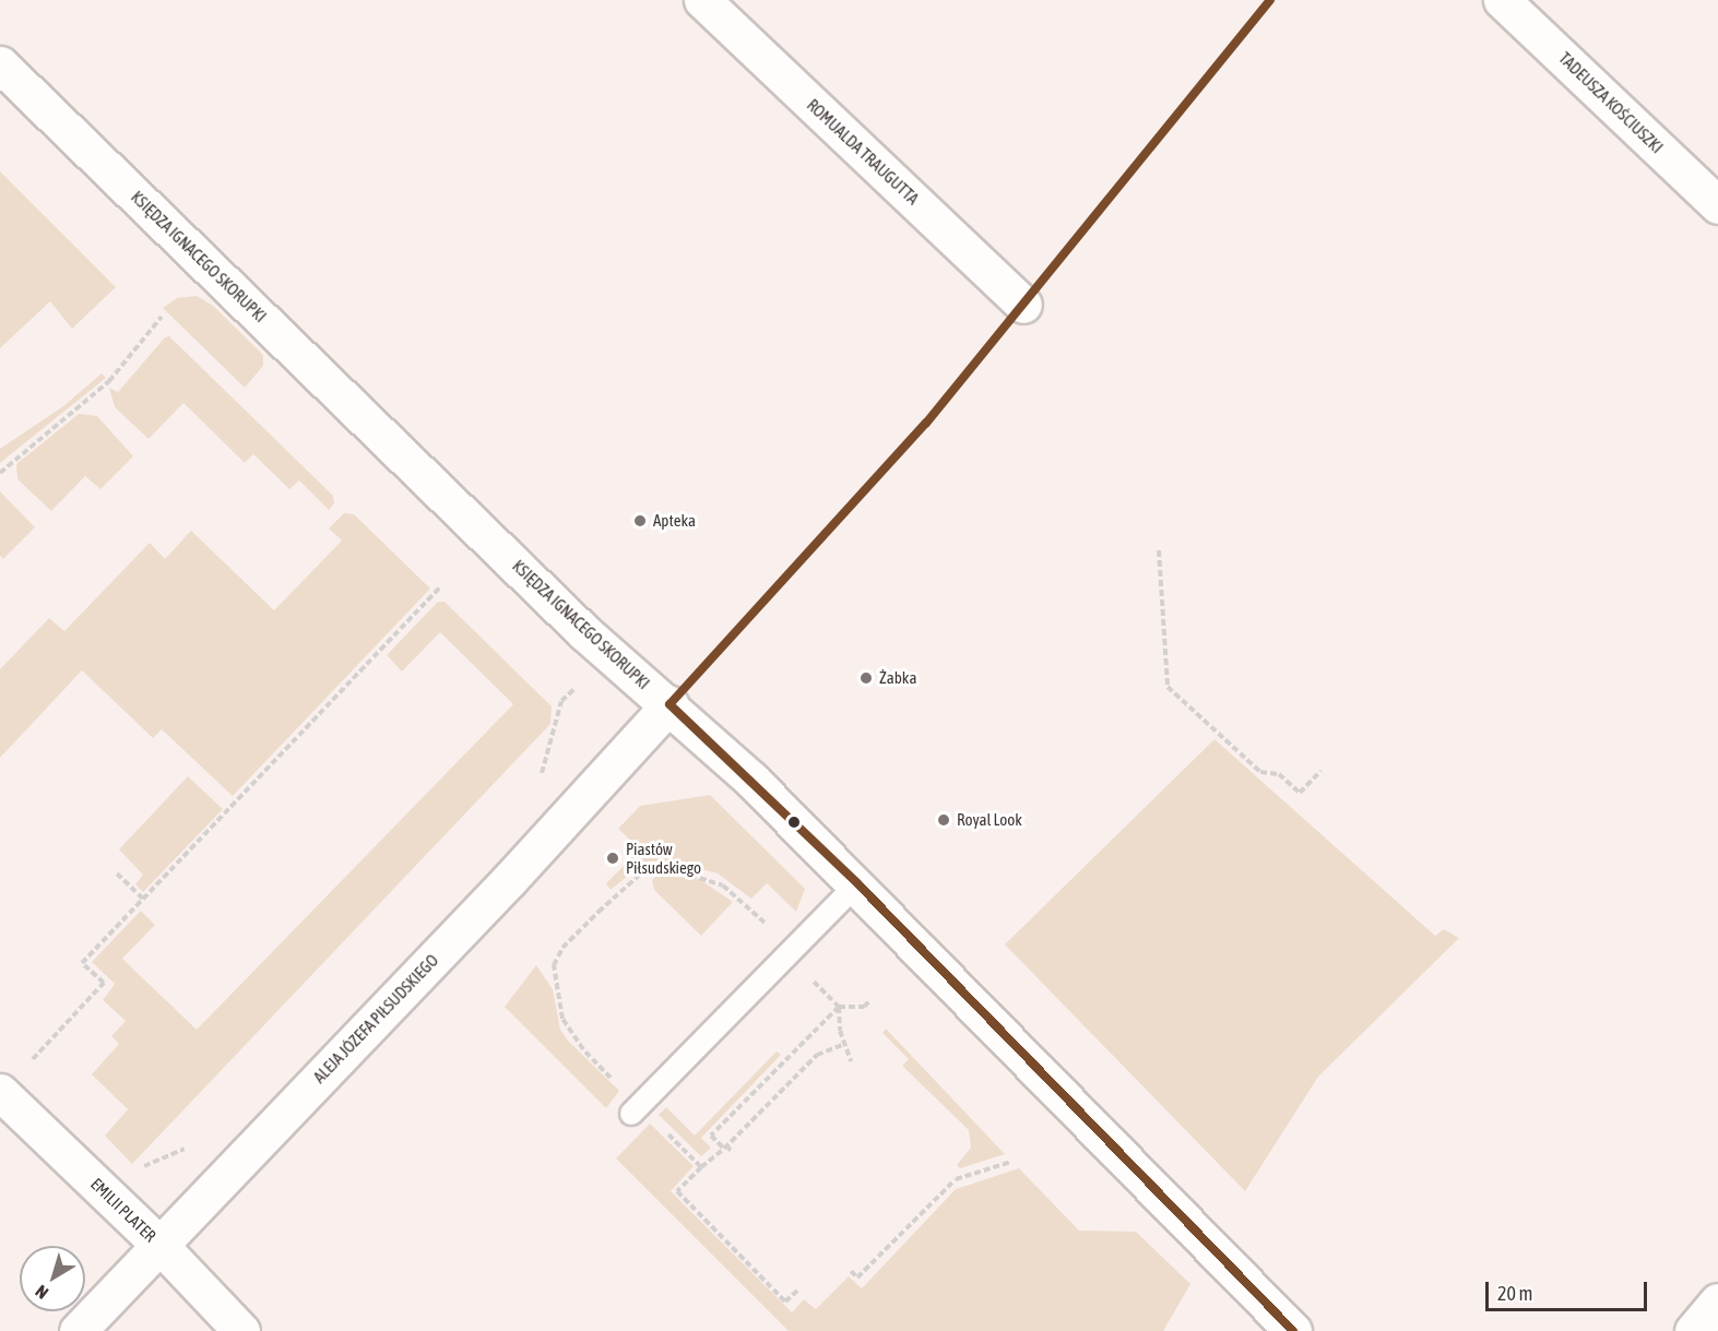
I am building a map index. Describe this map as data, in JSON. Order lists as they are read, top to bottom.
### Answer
{
  "streets": {
    "street": [
      "TADEUSZA KOŚCIUSZKI",
      "ROMUALDA TRAUGUTTA",
      "KSIĘDZA IGNACEGO SKORUPKI",
      "ALEJA JÓZEFA PIŁSUDSKIEGO",
      "EMILII PLATER"
    ]
  },
  "crossings": [
    ["KSIĘDZA IGNACEGO SKORUPKI", "ALEJA JÓZEFA PIŁSUDSKIEGO"],
    ["ALEJA JÓZEFA PIŁSUDSKIEGO", "EMILII PLATER"]
  ],
  "places": [
    "Apteka",
    "Żabka",
    "Royal Look",
    "Piastów Piłsudskiego"
  ],
  "scale_bar": "20 m",
  "north": "bottom left"
}
